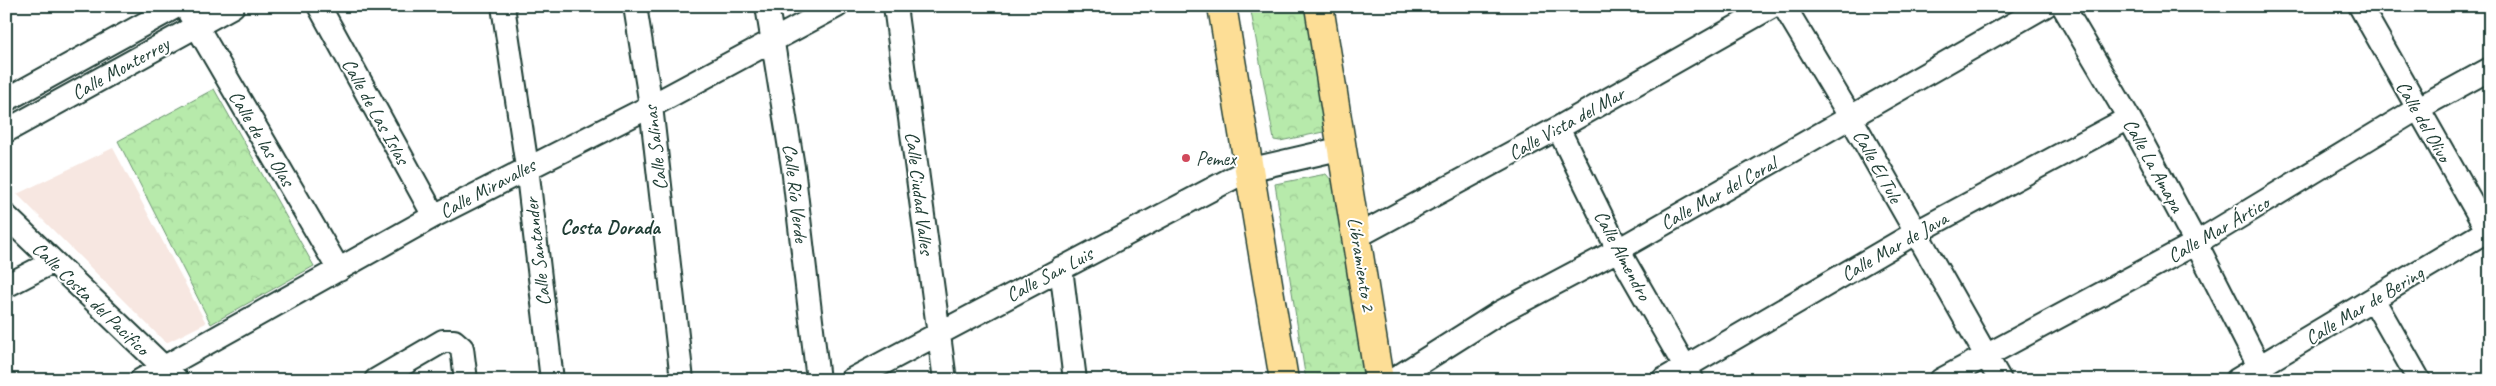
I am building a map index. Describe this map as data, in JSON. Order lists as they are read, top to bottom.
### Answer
{
  "streets": {
    "main road": ["Libramiento 2"],
    "street": [
      "Calle Monterrey",
      "Calle de Las Islas",
      "Calle del Olivo",
      "Calle Vista del Mar",
      "Calle de las Olas",
      "Calle Salinas",
      "Calle La Amapa",
      "Calle El Tule",
      "Calle Miravalles",
      "Calle Río Verde",
      "Calle Ciudad Valles",
      "Calle Mar del Coral",
      "Calle Mar Ártico",
      "Calle Mar de Java",
      "Calle Santander",
      "Calle Almendro",
      "Calle San Luis",
      "Calle Costa del Pacifico",
      "Calle Mar de Bering"
    ]
  },
  "crossings": [
    ["Calle Monterrey", "Calle de las Olas"],
    ["Calle de Las Islas", "Calle Miravalles"],
    ["Calle del Olivo", "Calle Mar Ártico"],
    ["Calle del Olivo", "Calle Mar de Bering"],
    ["Calle Vista del Mar", "Calle Almendro"],
    ["Calle Vista del Mar", "Libramiento 2"],
    ["Calle de las Olas", "Calle Miravalles"],
    ["Calle Salinas", "Calle Miravalles"],
    ["Calle La Amapa", "Calle Mar Ártico"],
    ["Calle La Amapa", "Calle Mar de Java"],
    ["Calle La Amapa", "Calle Mar de Bering"],
    ["Calle El Tule", "Calle Mar del Coral"],
    ["Calle El Tule", "Calle Mar Ártico"],
    ["Calle El Tule", "Calle Mar de Java"],
    ["Calle Miravalles", "Calle Río Verde"],
    ["Calle Miravalles", "Calle Santander"],
    ["Calle Miravalles", "Calle Costa del Pacifico"],
    ["Calle Ciudad Valles", "Calle San Luis"],
    ["Calle Mar del Coral", "Calle Almendro"],
    ["Calle Mar de Java", "Calle Almendro"]
  ],
  "districts": ["Costa Dorada"],
  "places": ["Pemex"]
}
